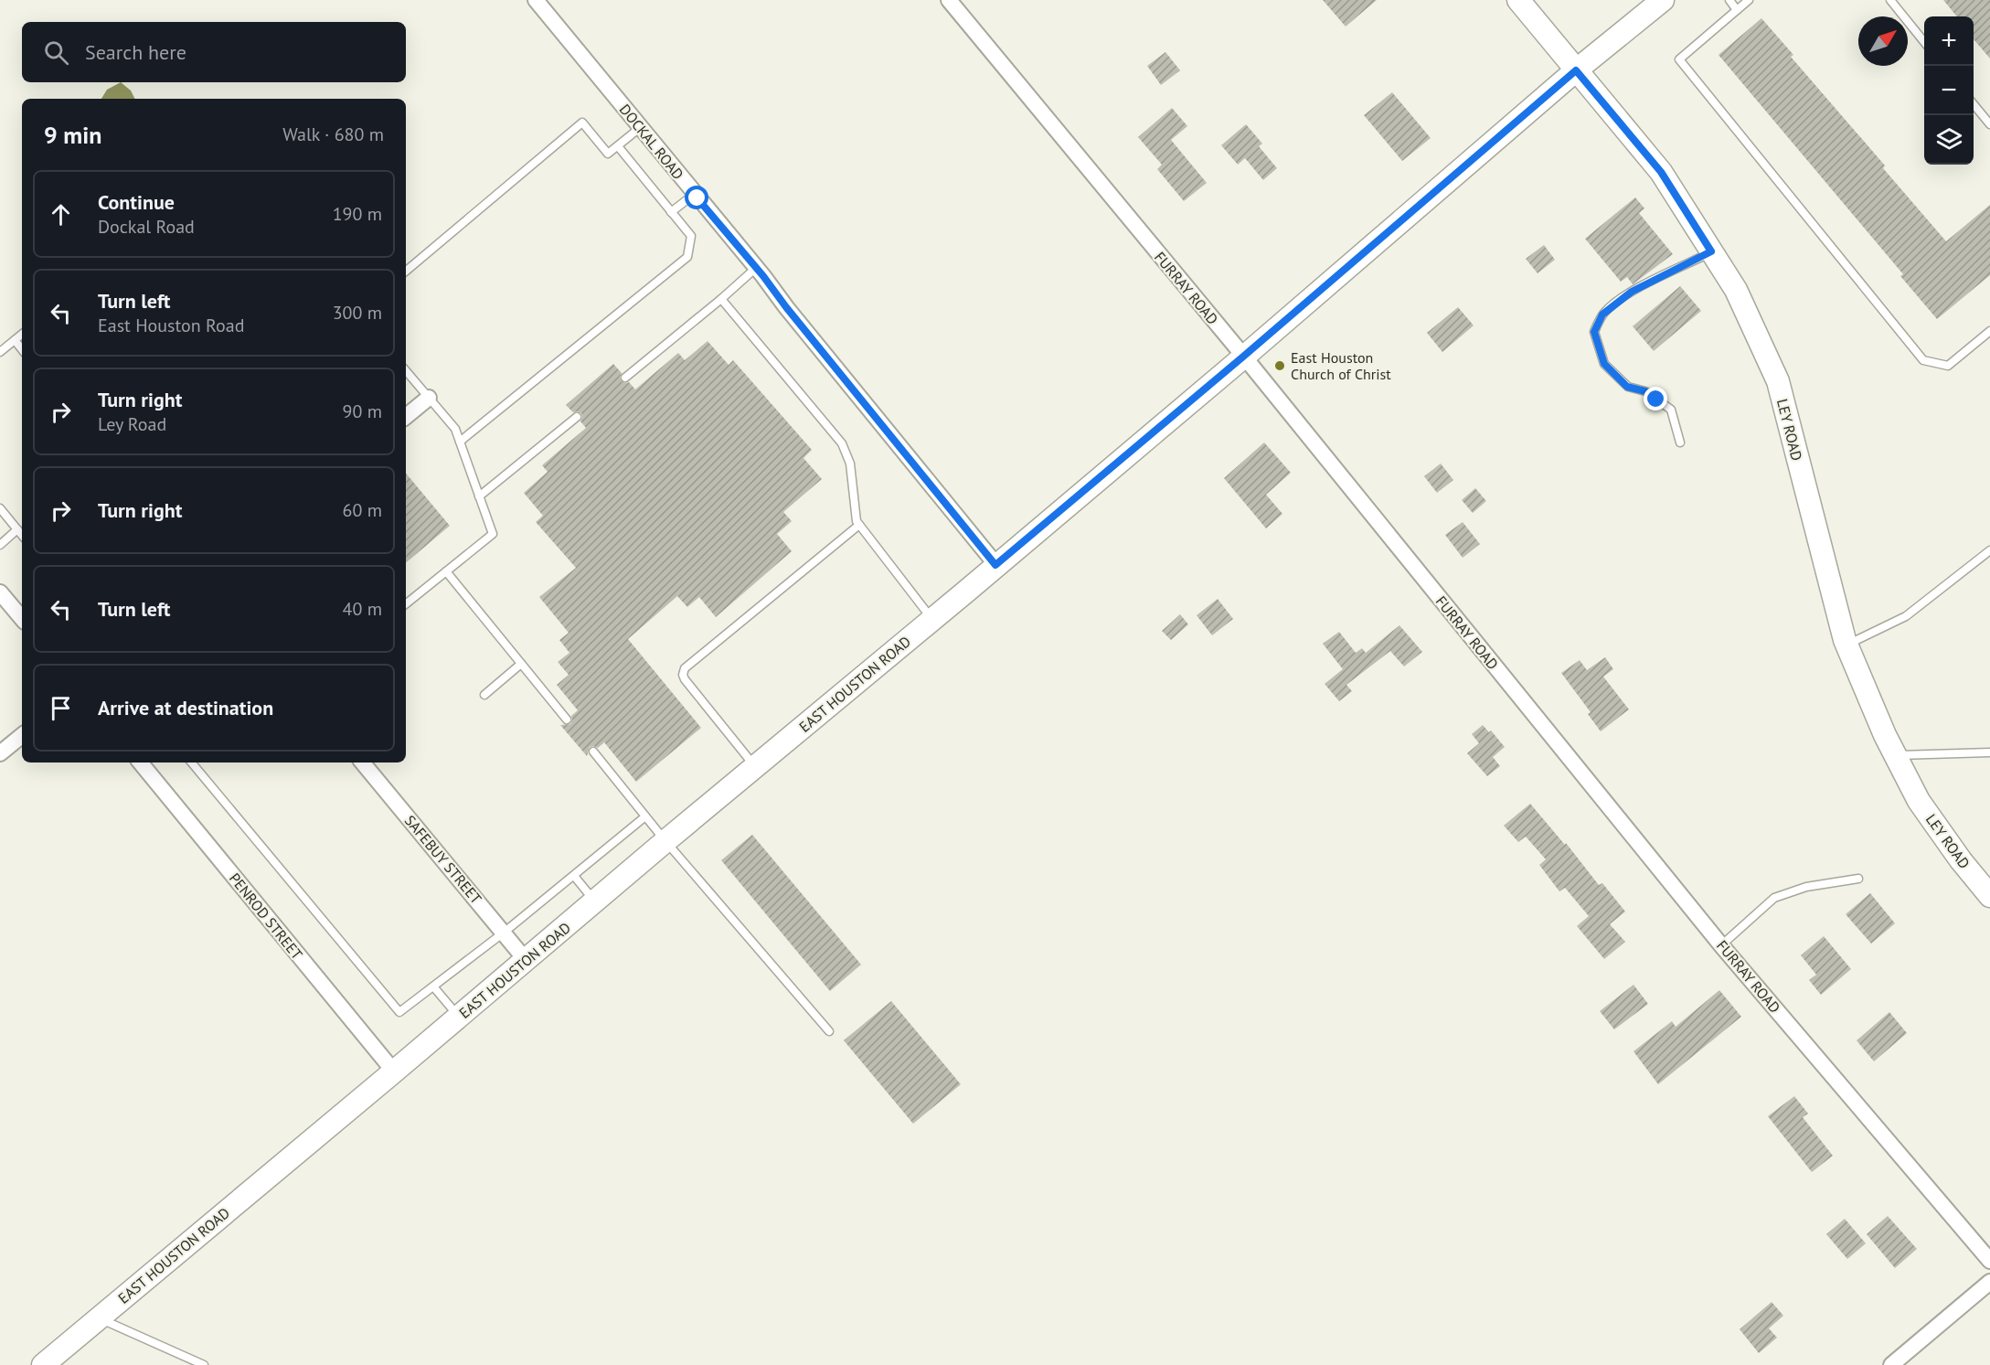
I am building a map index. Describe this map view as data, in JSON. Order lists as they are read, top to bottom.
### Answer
{
  "streets": {
    "street": [
      "DOCKAL ROAD",
      "FURRAY ROAD",
      "LEY ROAD",
      "EAST HOUSTON ROAD",
      "SAFEBUY STREET",
      "PENROD STREET"
    ]
  },
  "crossings": [
    ["DOCKAL ROAD", "EAST HOUSTON ROAD"],
    ["FURRAY ROAD", "EAST HOUSTON ROAD"],
    ["LEY ROAD", "EAST HOUSTON ROAD"],
    ["EAST HOUSTON ROAD", "SAFEBUY STREET"],
    ["EAST HOUSTON ROAD", "PENROD STREET"]
  ],
  "places": ["East Houston Church of Christ"],
  "north": "top right",
  "page": {
    "map_buttons": ["+", "−"],
    "search": "Search here",
    "heading": ["9 min", "Walk · 680 m"],
    "list": [
      ["Continue", "Dockal Road", "190 m"],
      ["Turn left", "East Houston Road", "300 m"],
      ["Turn right", "Ley Road", "90 m"],
      ["Turn right", "60 m"],
      ["Turn left", "40 m"],
      "Arrive at destination"
    ]
  }
}
